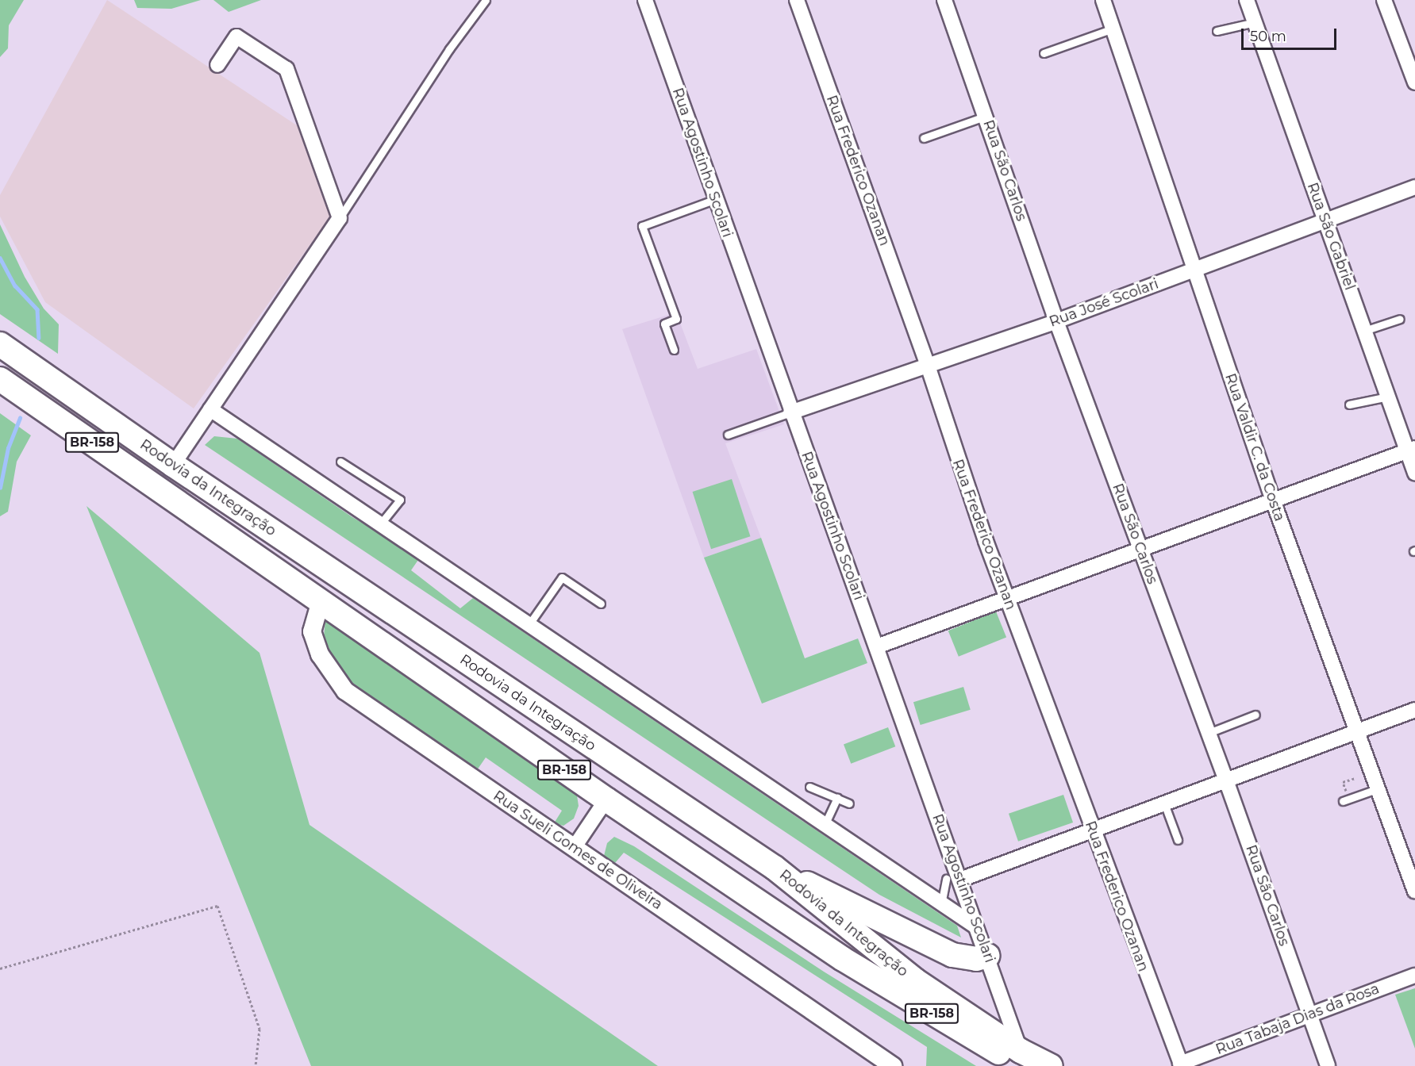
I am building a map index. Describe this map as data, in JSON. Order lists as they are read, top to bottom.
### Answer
{
  "streets": {
    "highway": ["BR-158", "Rodovia da Integração"],
    "street": [
      "Rua Agostinho Scolari",
      "Rua Frederico Ozanan",
      "Rua São Carlos",
      "Rua São Gabriel",
      "Rua José Scolari",
      "Rua Valdir C. da Costa",
      "Rua Sueli Gomes de Oliveira",
      "Rua Tabaja Dias da Rosa"
    ]
  },
  "crossings": [
    ["Rua Agostinho Scolari", "Rua José Scolari"],
    ["Rua Agostinho Scolari", "Rodovia da Integração"],
    ["Rua Frederico Ozanan", "Rua José Scolari"],
    ["Rua Frederico Ozanan", "Rua Tabaja Dias da Rosa"],
    ["Rua São Carlos", "Rua José Scolari"],
    ["Rua São Carlos", "Rua Tabaja Dias da Rosa"],
    ["Rua São Gabriel", "Rua José Scolari"],
    ["Rua José Scolari", "Rua Valdir C. da Costa"],
    ["Rodovia da Integração", "Rua Sueli Gomes de Oliveira"]
  ],
  "scale_bar": "50 m"
}
